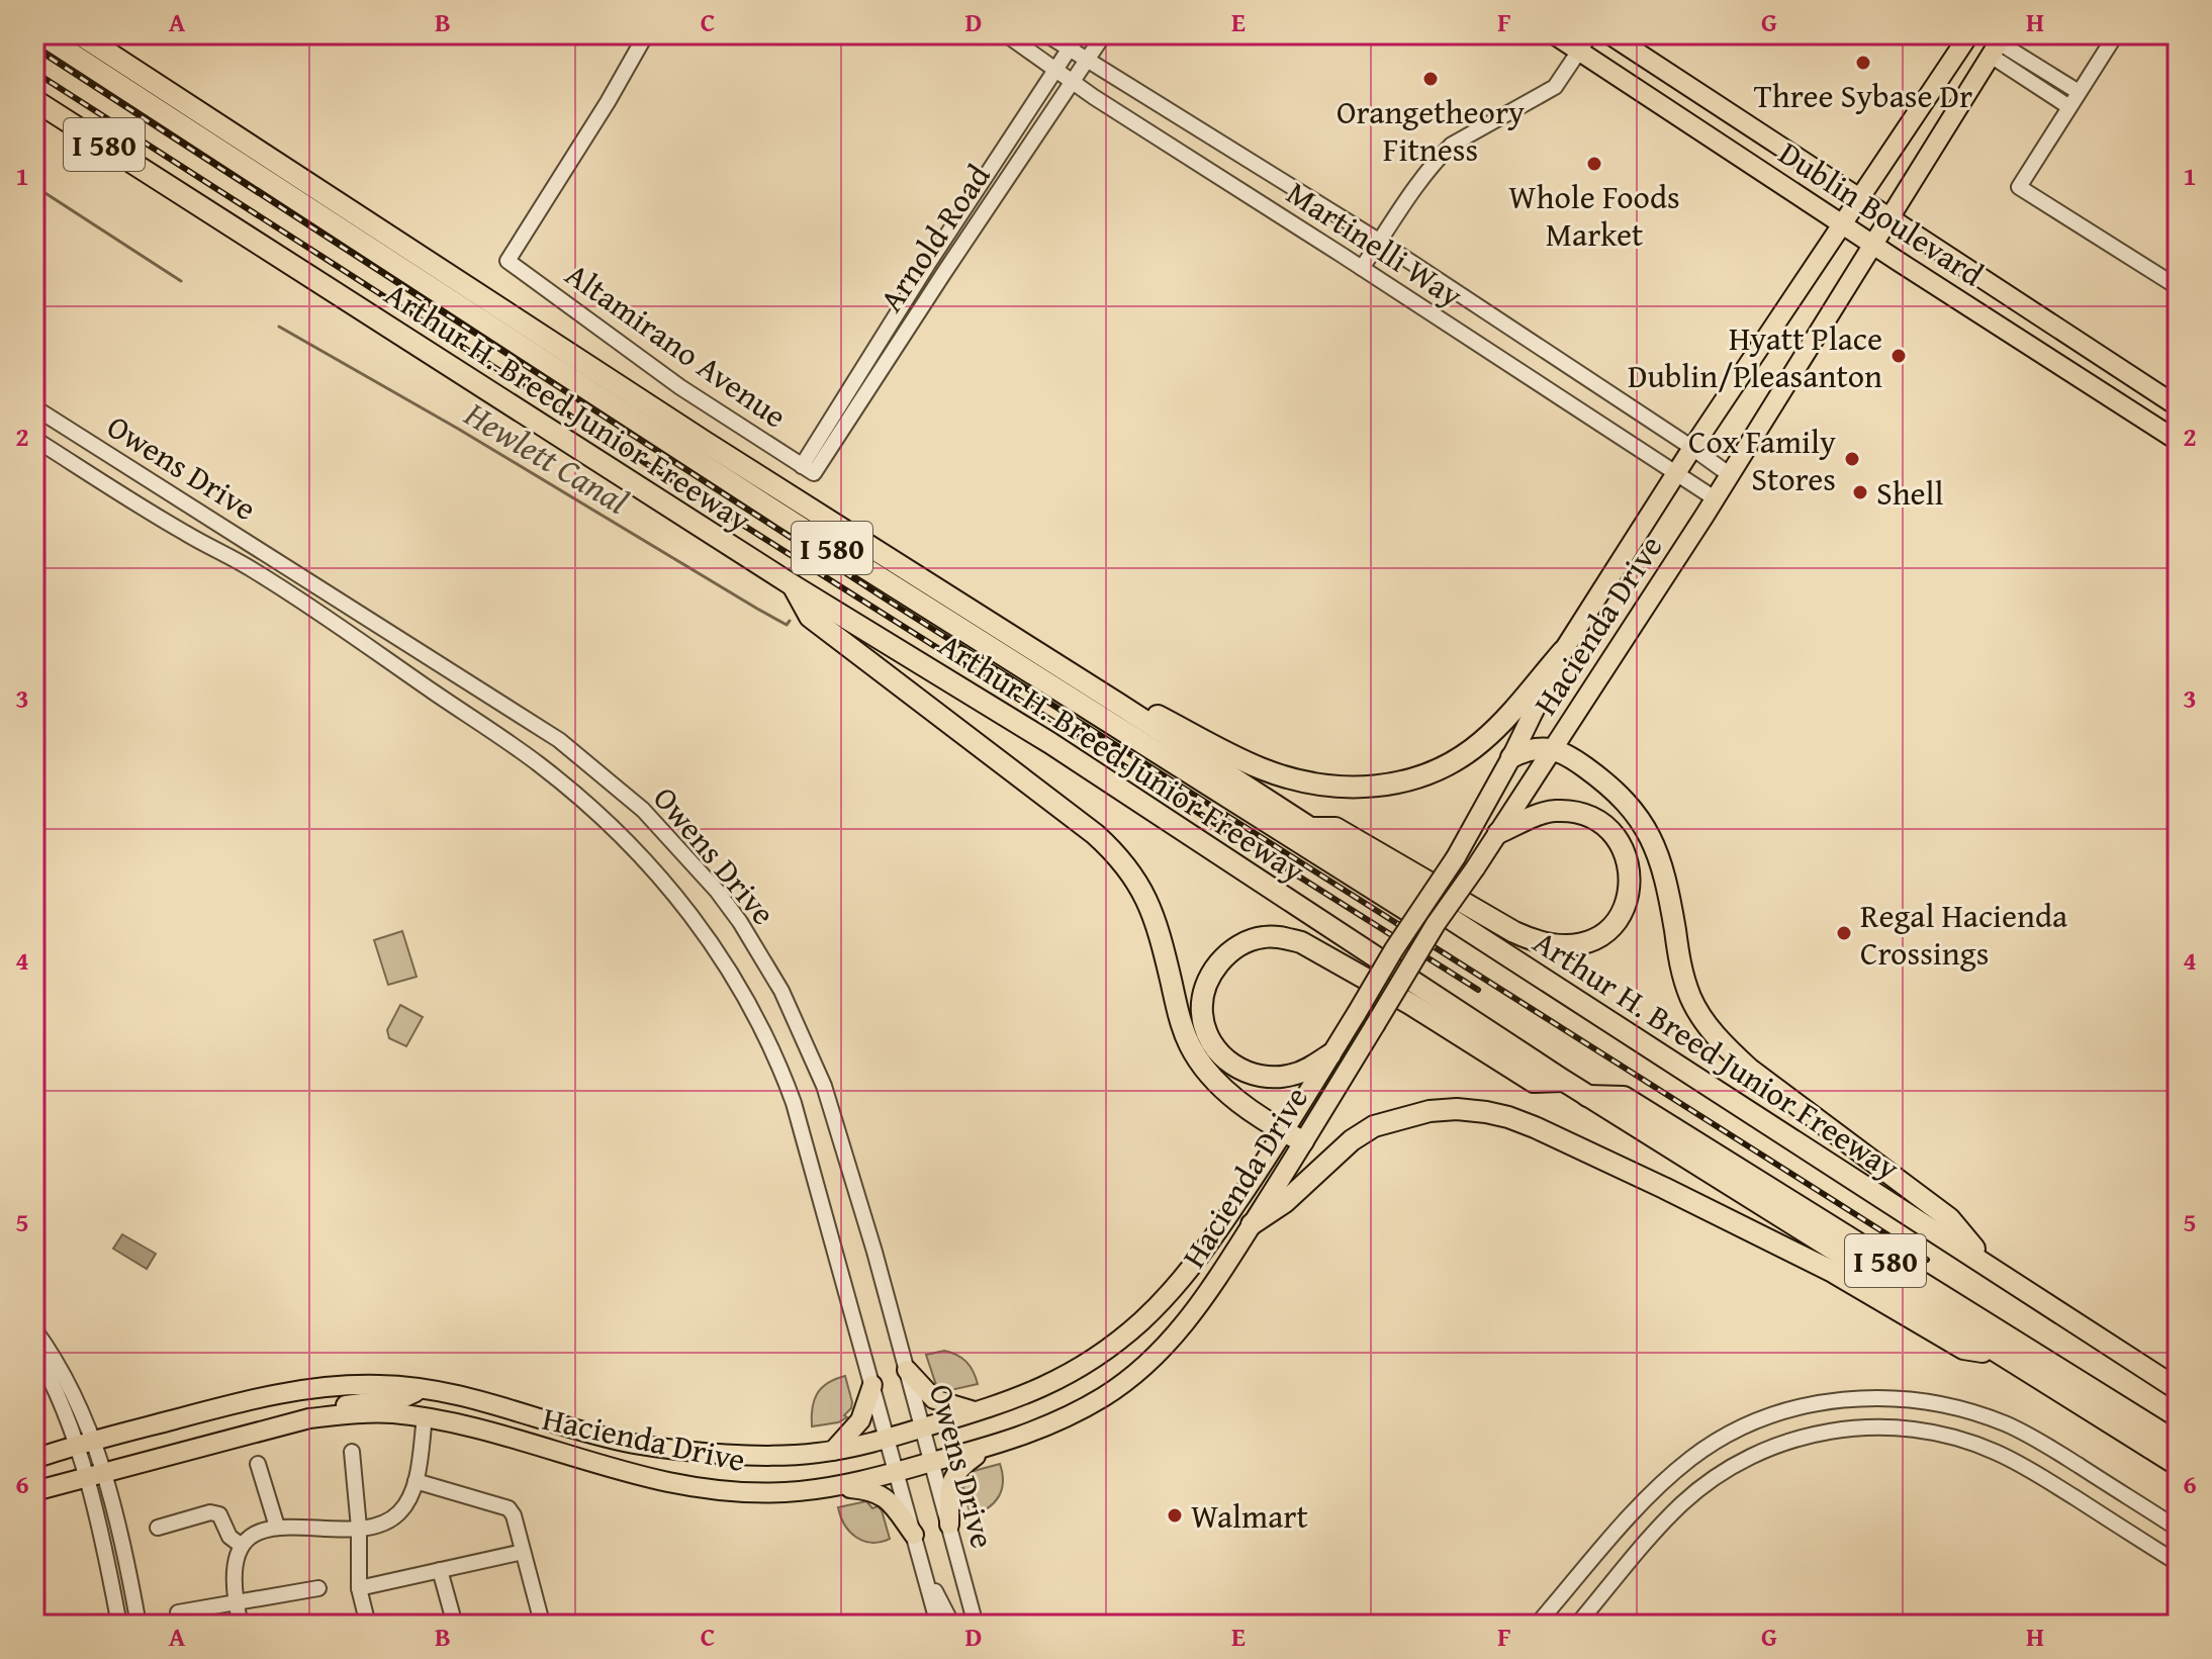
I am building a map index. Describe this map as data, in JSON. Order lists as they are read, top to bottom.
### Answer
{
  "streets": {
    "highway": ["I 580", "Arthur H. Breed Junior Freeway"],
    "main road": ["Dublin Boulevard", "Hacienda Drive"],
    "street": [
      "Arnold Road",
      "Martinelli Way",
      "Altamirano Avenue",
      "Owens Drive"
    ]
  },
  "crossings": [
    ["I 580", "Arthur H. Breed Junior Freeway"],
    ["Dublin Boulevard", "Hacienda Drive"],
    ["Arnold Road", "Martinelli Way"],
    ["Arnold Road", "Altamirano Avenue"],
    ["Martinelli Way", "Hacienda Drive"],
    ["Owens Drive", "Hacienda Drive"]
  ],
  "water": ["Hewlett Canal"],
  "places": [
    "Three Sybase Dr",
    "Orangetheory Fitness",
    "Whole Foods Market",
    "Hyatt Place Dublin/Pleasanton",
    "Cox Family Stores",
    "Shell",
    "Regal Hacienda Crossings",
    "Walmart"
  ],
  "grid": {
    "columns": [
      "A",
      "B",
      "C",
      "D",
      "E",
      "F",
      "G",
      "H"
    ],
    "rows": [
      "1",
      "2",
      "3",
      "4",
      "5",
      "6"
    ]
  }
}
